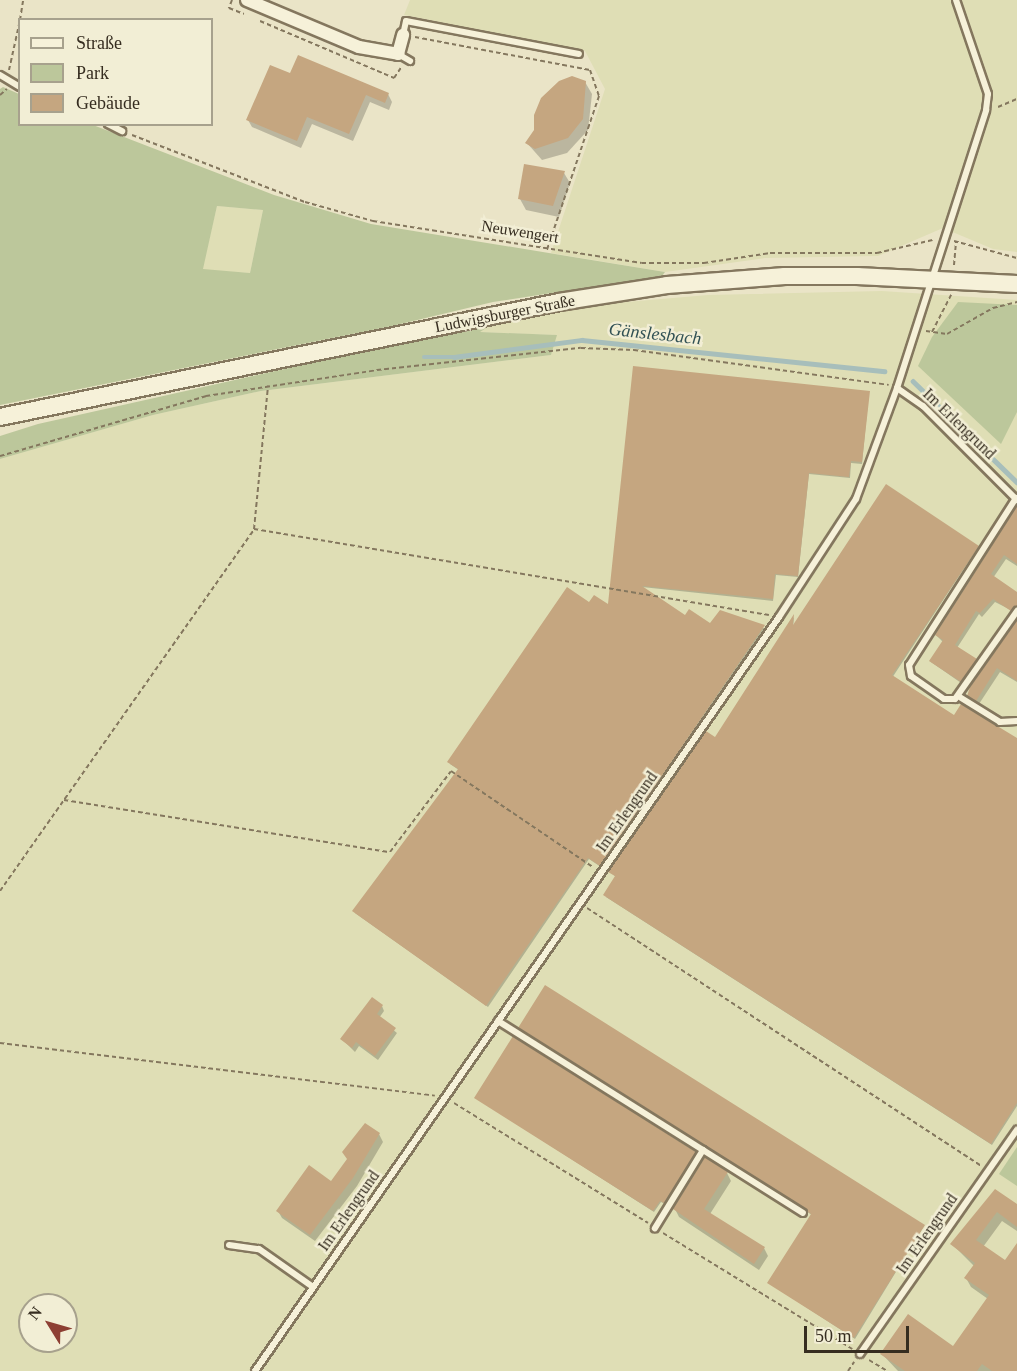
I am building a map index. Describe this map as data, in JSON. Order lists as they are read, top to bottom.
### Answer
{
  "streets": {
    "main road": ["Ludwigsburger Straße"],
    "lane": ["Im Erlengrund"],
    "path": ["Neuwengert"]
  },
  "water": ["Gänslesbach"],
  "legend": ["Straße", "Park", "Gebäude"],
  "scale_bar": "50 m",
  "north": "top left"
}
